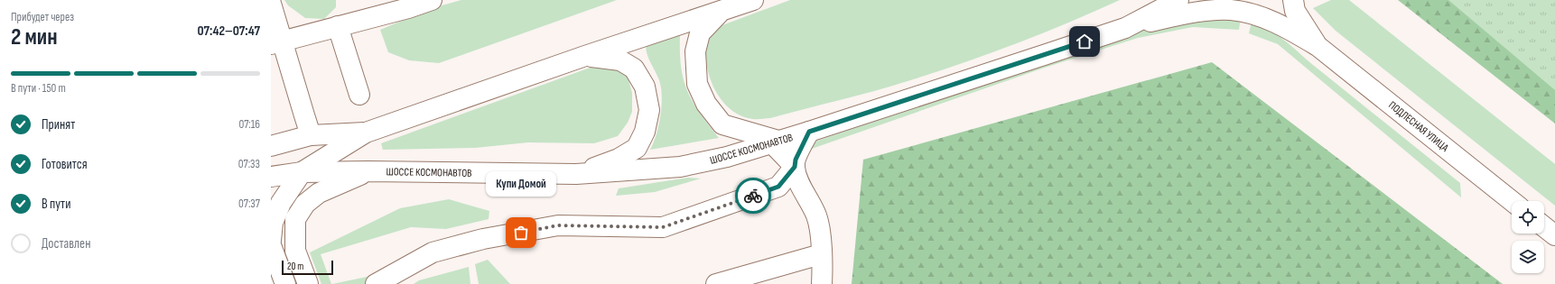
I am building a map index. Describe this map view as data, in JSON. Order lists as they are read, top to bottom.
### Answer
{
  "streets": {
    "main road": ["ПОДЛЕСНАЯ УЛИЦА", "ШОССЕ КОСМОНАВТОВ"]
  },
  "places": ["Купи Домой"],
  "scale_bar": "20 m",
  "page": {
    "heading": ["2 мин", "Прибудет через", "07:42–07:47"],
    "bar": "В пути · 150 m",
    "list": [
      ["Принят", "07:16"],
      ["Готовится", "07:33"],
      ["В пути", "07:37"],
      "Доставлен"
    ],
    "bubble": "Купи Домой",
    "scale": "20 m"
  }
}
